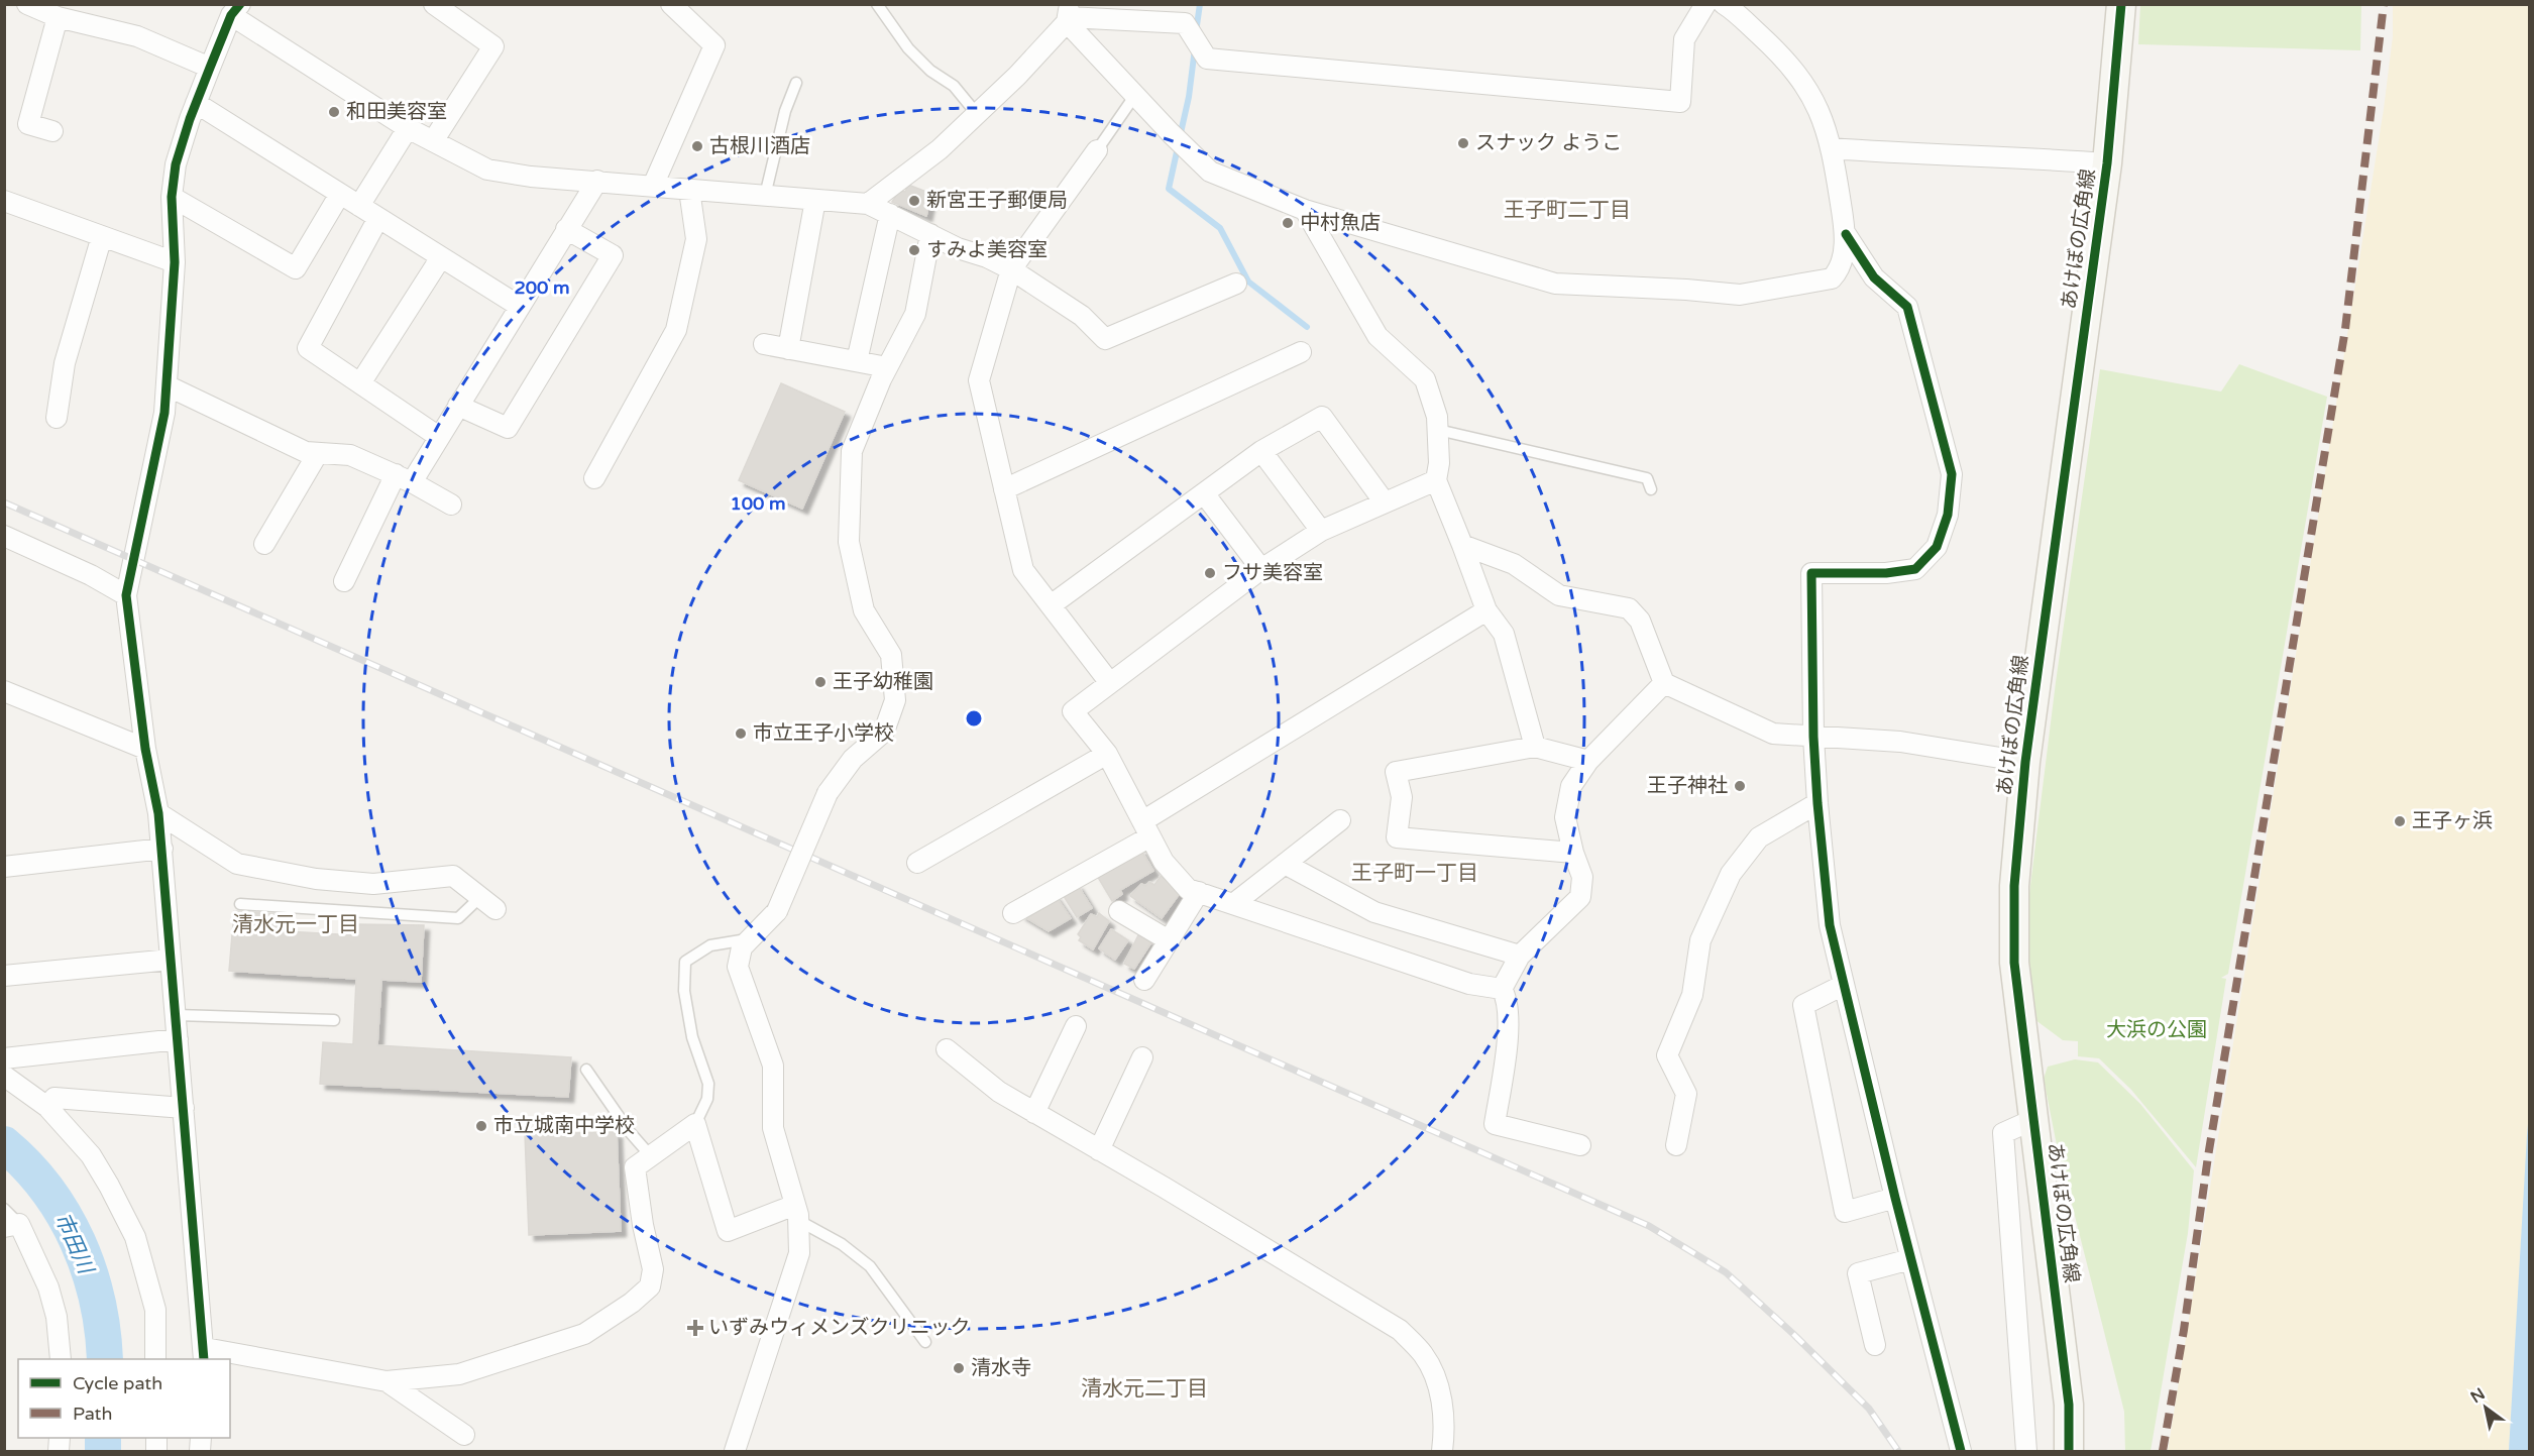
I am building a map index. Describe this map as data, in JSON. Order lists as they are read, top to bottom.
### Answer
{
  "streets": {
    "main road": ["あけぼの広角線"]
  },
  "districts": [
    "王子町二丁目",
    "王子町一丁目",
    "清水元一丁目",
    "清水元二丁目"
  ],
  "water": ["市田川"],
  "parks": ["大浜の公園"],
  "places": {
    "other": [
      "和田美容室",
      "スナック ようこ",
      "古根川酒店",
      "新宮王子郵便局",
      "中村魚店",
      "すみよ美容室",
      "フサ美容室",
      "王子幼稚園",
      "市立王子小学校",
      "王子神社",
      "王子ヶ浜",
      "市立城南中学校",
      "清水寺"
    ],
    "health": ["いずみウィメンズクリニック"]
  },
  "legend": ["Cycle path", "Path"],
  "north": "top left",
  "rings": ["200 m", "100 m"]
}
